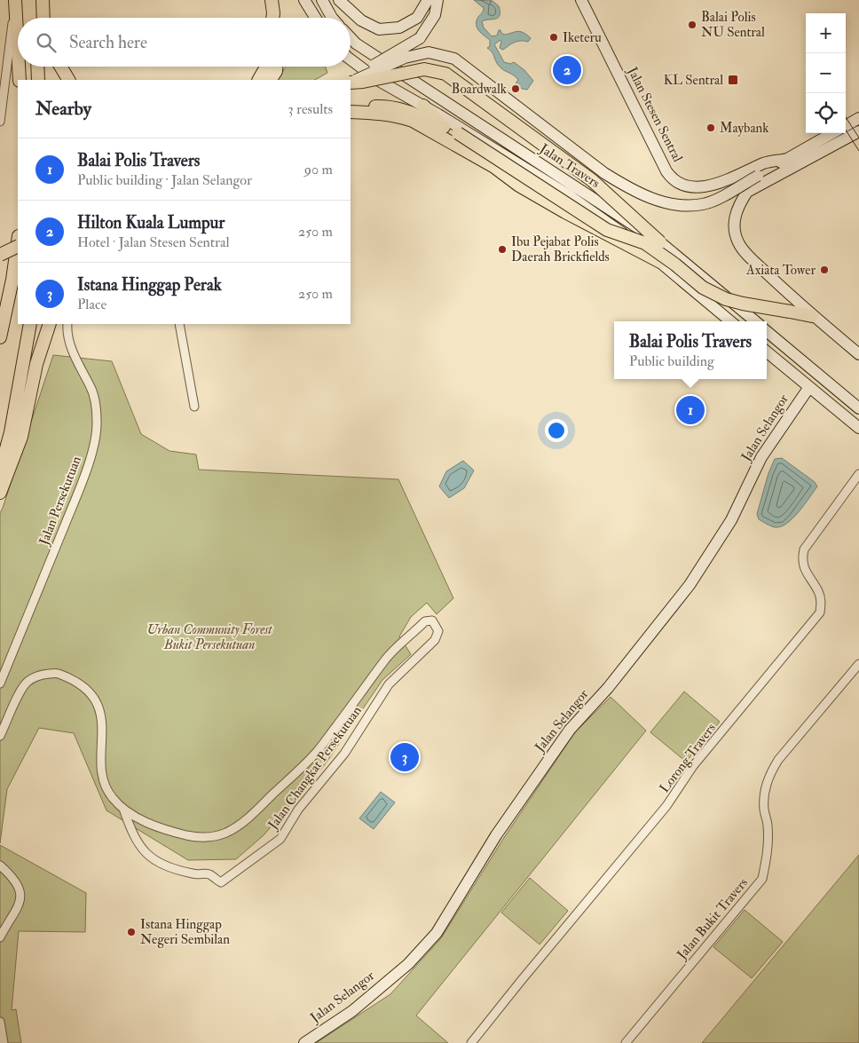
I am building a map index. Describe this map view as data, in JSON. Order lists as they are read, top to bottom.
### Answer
{
  "streets": {
    "street": [
      "Jalan Stesen Sentral",
      "Jalan Travers",
      "Jalan Selangor",
      "Jalan Persekutuan",
      "Lorong Travers",
      "Jalan Changkat Persekutuan",
      "Jalan Bukit Travers"
    ]
  },
  "parks": ["Urban Community Forest Bukit Persekutuan"],
  "places": {
    "other": [
      "Balai Polis NU Sentral",
      "Iketeru",
      "Boardwalk",
      "Maybank",
      "Ibu Pejabat Polis Daerah Brickfields",
      "Axiata Tower",
      "Istana Hinggap Negeri Sembilan"
    ],
    "transit": ["KL Sentral"]
  },
  "page": {
    "map_buttons": ["+", "−"],
    "search": "Search here",
    "pins": ["2", "1", "3"],
    "heading": ["Nearby", "3 results"],
    "list": [
      {
        "mark": "1",
        "name": "Balai Polis Travers",
        "note": "Public building · Jalan Selangor",
        "value": "90 m"
      },
      {
        "mark": "2",
        "name": "Hilton Kuala Lumpur",
        "note": "Hotel · Jalan Stesen Sentral",
        "value": "250 m"
      },
      {
        "mark": "3",
        "name": "Istana Hinggap Perak",
        "note": "Place",
        "value": "250 m"
      }
    ],
    "popup": ["Balai Polis Travers", "Public building"]
  }
}
